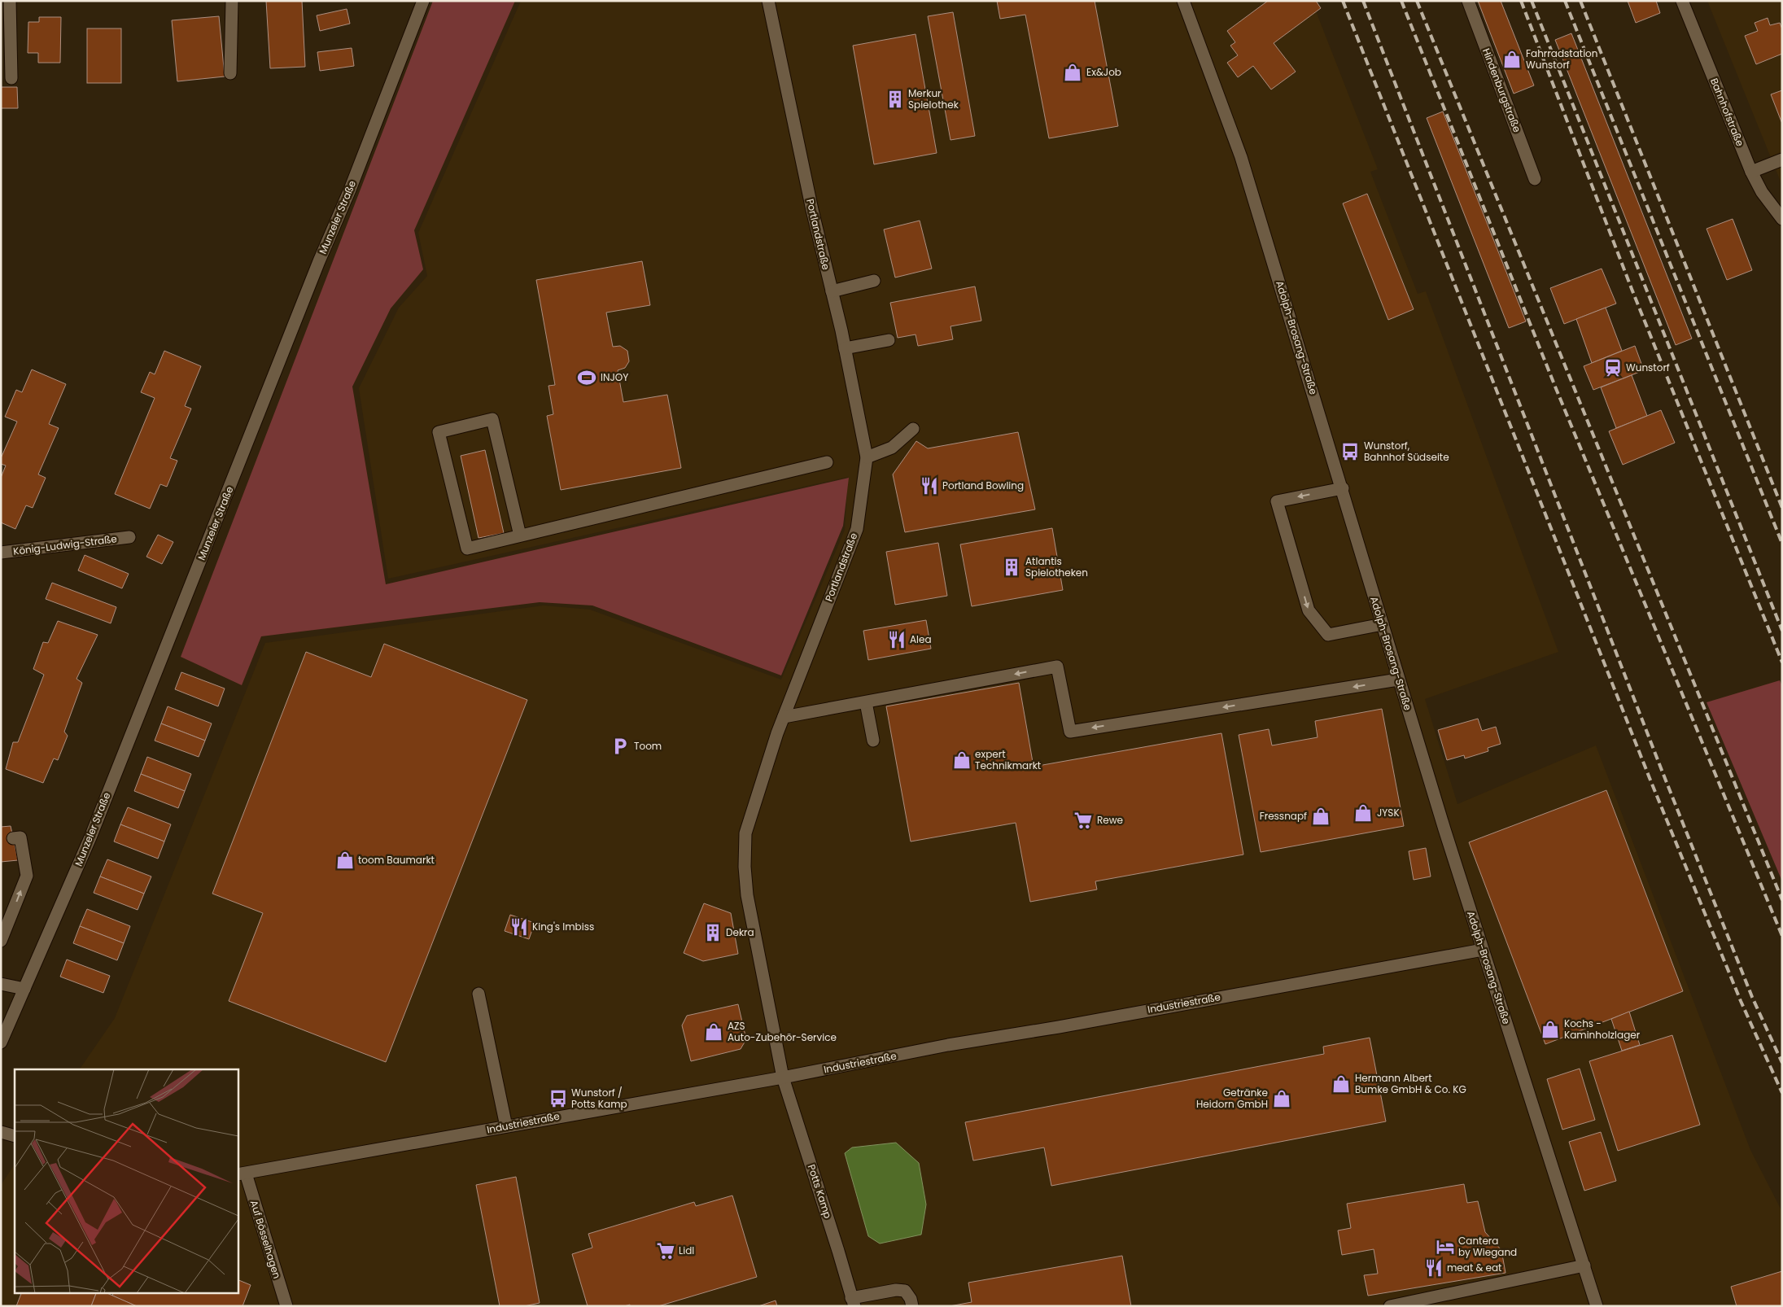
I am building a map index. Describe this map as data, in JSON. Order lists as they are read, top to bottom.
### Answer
{
  "streets": {
    "street": [
      "Hindenburgstraße",
      "Bahnhofstraße",
      "Munzeler Straße",
      "Portlandstraße",
      "Adolph-Brosang-Straße",
      "König-Ludwig-Straße",
      "Industriestraße",
      "Potts Kamp",
      "Auf Bösselhagen"
    ]
  },
  "crossings": [
    ["Portlandstraße", "Industriestraße"],
    ["Portlandstraße", "Potts Kamp"],
    ["Adolph-Brosang-Straße", "Industriestraße"],
    ["Industriestraße", "Potts Kamp"],
    ["Industriestraße", "Auf Bösselhagen"]
  ],
  "places": {
    "shop": [
      "Fahrradstation Wunstorf",
      "Ex&Job",
      "expert Technikmarkt",
      "JYSK",
      "Fressnapf",
      "toom Baumarkt",
      "Kochs - Kaminholzlager",
      "AZS Auto-Zubehör-Service",
      "Hermann Albert Bumke GmbH & Co. KG",
      "Getränke Heidorn GmbH"
    ],
    "building": ["Merkur Spielothek", "Atlantis Spielotheken", "Dekra"],
    "station": ["Wunstorf"],
    "sports": ["INJOY"],
    "bus stop": ["Wunstorf, Bahnhof Südseite", "Wunstorf / Potts Kamp"],
    "restaurant": [
      "Portland Bowling",
      "Alea",
      "King's Imbiss",
      "meat & eat"
    ],
    "parking": ["Toom"],
    "supermarket": ["Rewe", "Lidl"],
    "hotel": ["Cantera by Wiegand"]
  }
}
